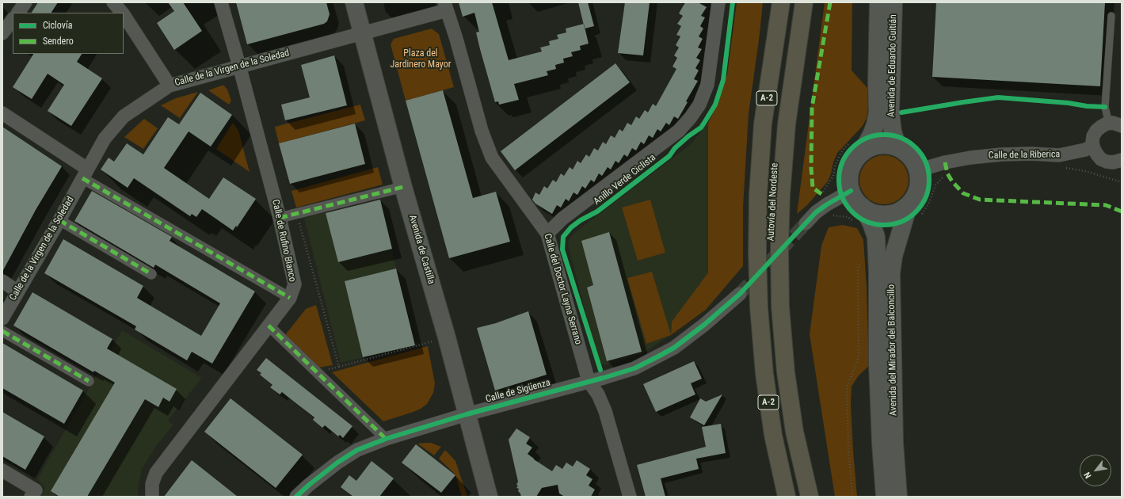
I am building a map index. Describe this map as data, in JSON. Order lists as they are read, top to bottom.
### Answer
{
  "streets": {
    "highway": ["A-2", "Autovía del Nordeste"],
    "street": [
      "Avenida de Eduardo Guitián",
      "Calle de la Virgen de la Soledad",
      "Calle de la Riberica",
      "Calle de Rufino Blanco",
      "Avenida de Castilla",
      "Calle del Doctor Layna Serrano",
      "Avenida del Mirador del Balconcillo",
      "Calle de Sigüenza"
    ],
    "cycle path": ["Anillo Verde Ciclista"]
  },
  "crossings": [
    ["Avenida de Eduardo Guitián", "Calle de la Riberica"],
    ["Avenida de Eduardo Guitián", "Avenida del Mirador del Balconcillo"],
    ["Calle de la Virgen de la Soledad", "Calle de Rufino Blanco"],
    ["Calle de la Virgen de la Soledad", "Avenida de Castilla"],
    ["Calle de la Virgen de la Soledad", "Calle del Doctor Layna Serrano"],
    ["Calle de la Riberica", "Avenida del Mirador del Balconcillo"],
    ["Avenida de Castilla", "Calle de Sigüenza"],
    ["Calle del Doctor Layna Serrano", "Calle de Sigüenza"]
  ],
  "parks": ["Plaza del Jardinero Mayor"],
  "legend": ["Ciclovía", "Sendero"],
  "north": "bottom left"
}
